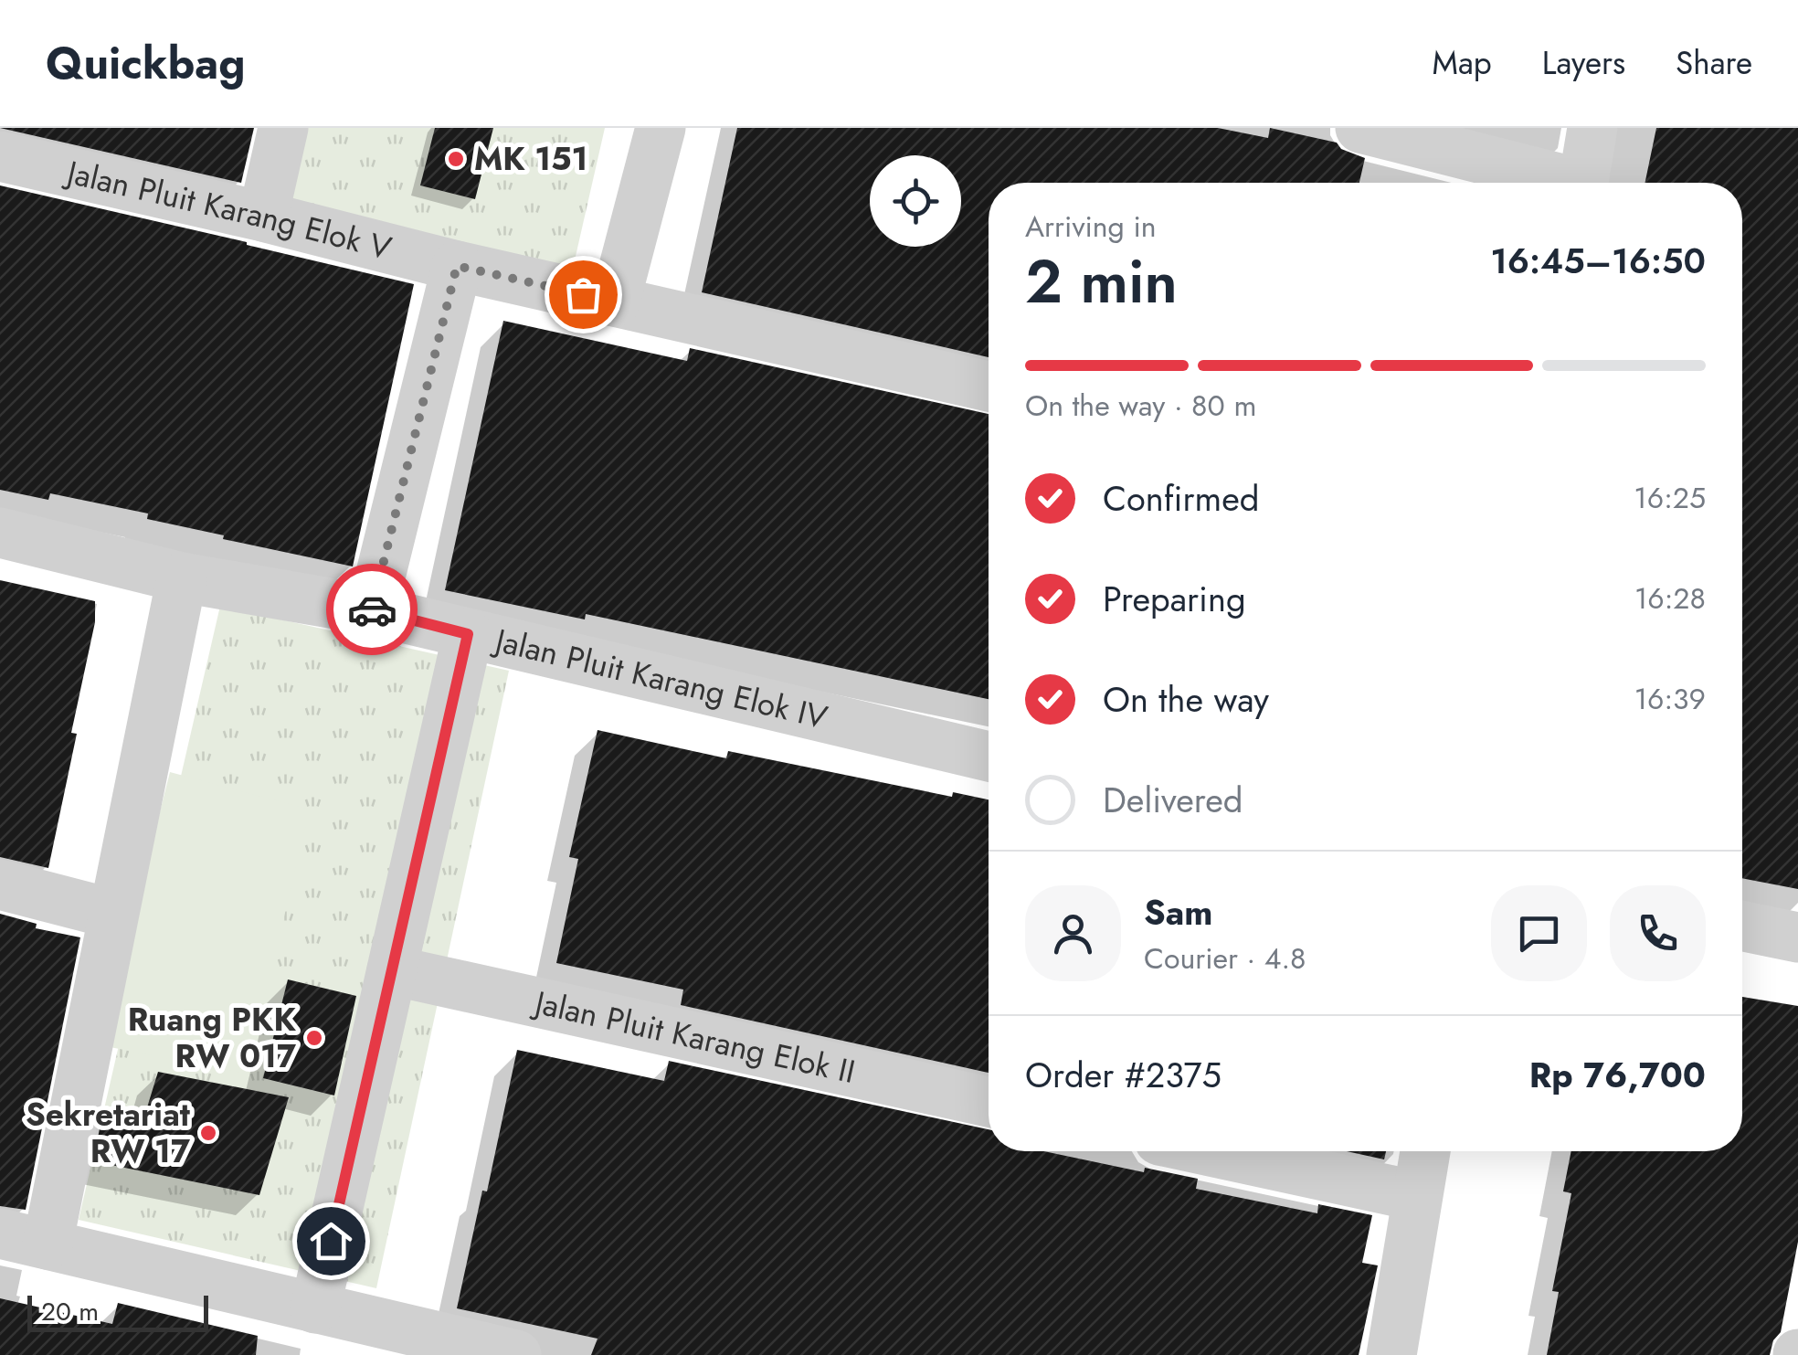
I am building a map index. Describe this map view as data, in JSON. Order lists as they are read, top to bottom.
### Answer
{
  "streets": {
    "street": ["Jalan Pluit Karang Elok V", "Jalan Pluit Karang Elok IV", "Jalan Pluit Karang Elok II"]
  },
  "places": ["MK 151", "Ruang PKK RW 017", "Sekretariat RW 17"],
  "scale_bar": "20 m",
  "page": {
    "header": "Quickbag",
    "nav": ["Map", "Layers", "Share"],
    "heading": ["2 min", "Arriving in", "16:45–16:50"],
    "panel": [
      "Sam",
      "Courier · 4.8",
      "Order #2375",
      "Rp 76,700"
    ],
    "bar": "On the way · 80 m",
    "list": [
      ["Confirmed", "16:25"],
      ["Preparing", "16:28"],
      ["On the way", "16:39"],
      "Delivered"
    ],
    "scale": "20 m"
  }
}
